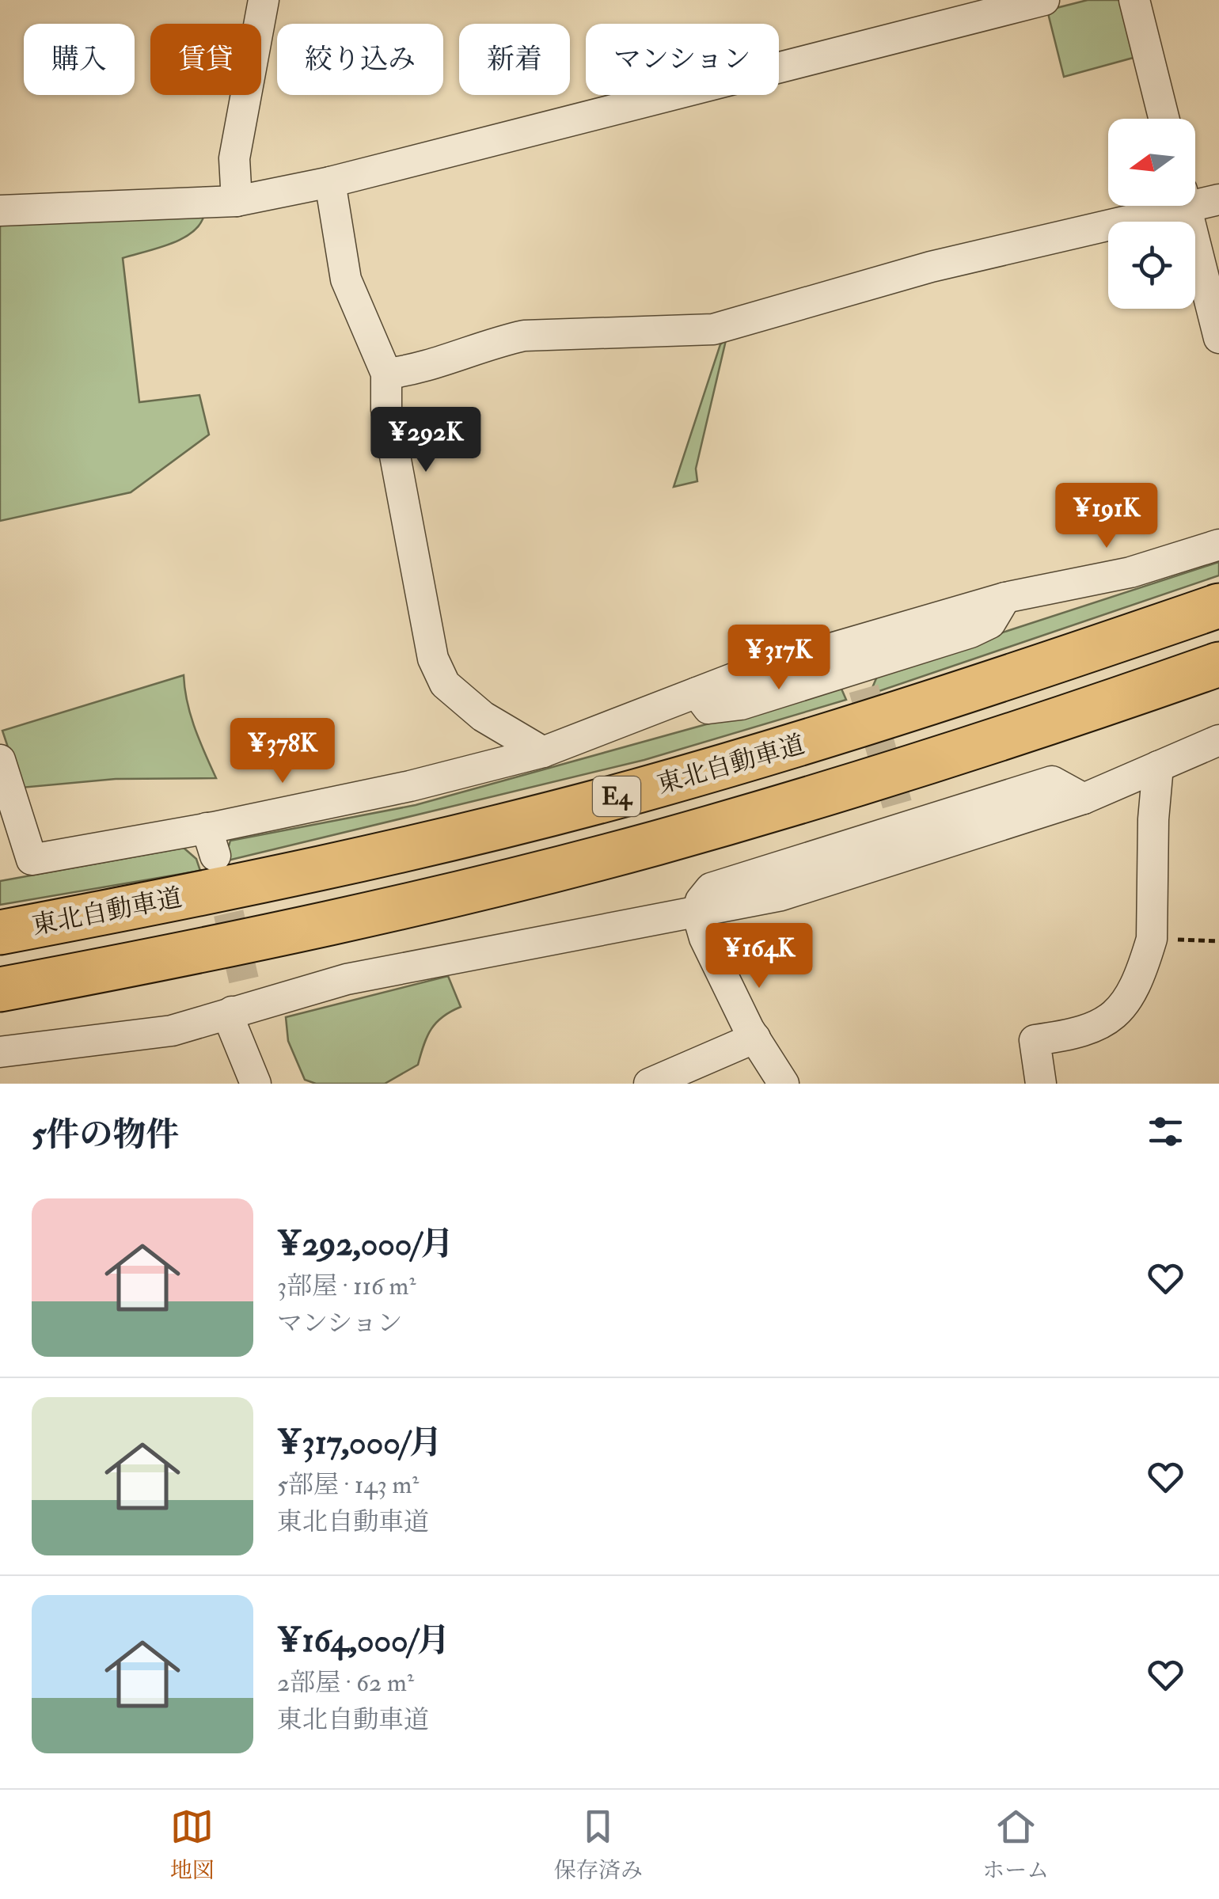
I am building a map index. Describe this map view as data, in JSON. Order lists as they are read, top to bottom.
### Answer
{
  "streets": {
    "highway": ["東北自動車道", "E4"]
  },
  "north": "left",
  "page": {
    "chip": [
      "購入",
      "賃貸",
      "絞り込み",
      "新着",
      "マンション"
    ],
    "price": [
      "¥292K",
      "¥191K",
      "¥317K",
      "¥378K",
      "¥164K"
    ],
    "heading": "5件の物件",
    "list": [
      {
        "name": "¥292,000/月",
        "note": "3部屋 · 116 m² · マンション"
      },
      {
        "name": "¥317,000/月",
        "note": "5部屋 · 143 m² · 東北自動車道"
      },
      {
        "name": "¥164,000/月",
        "note": "2部屋 · 62 m² · 東北自動車道"
      }
    ],
    "tabs": ["地図", "保存済み", "ホーム"]
  }
}
